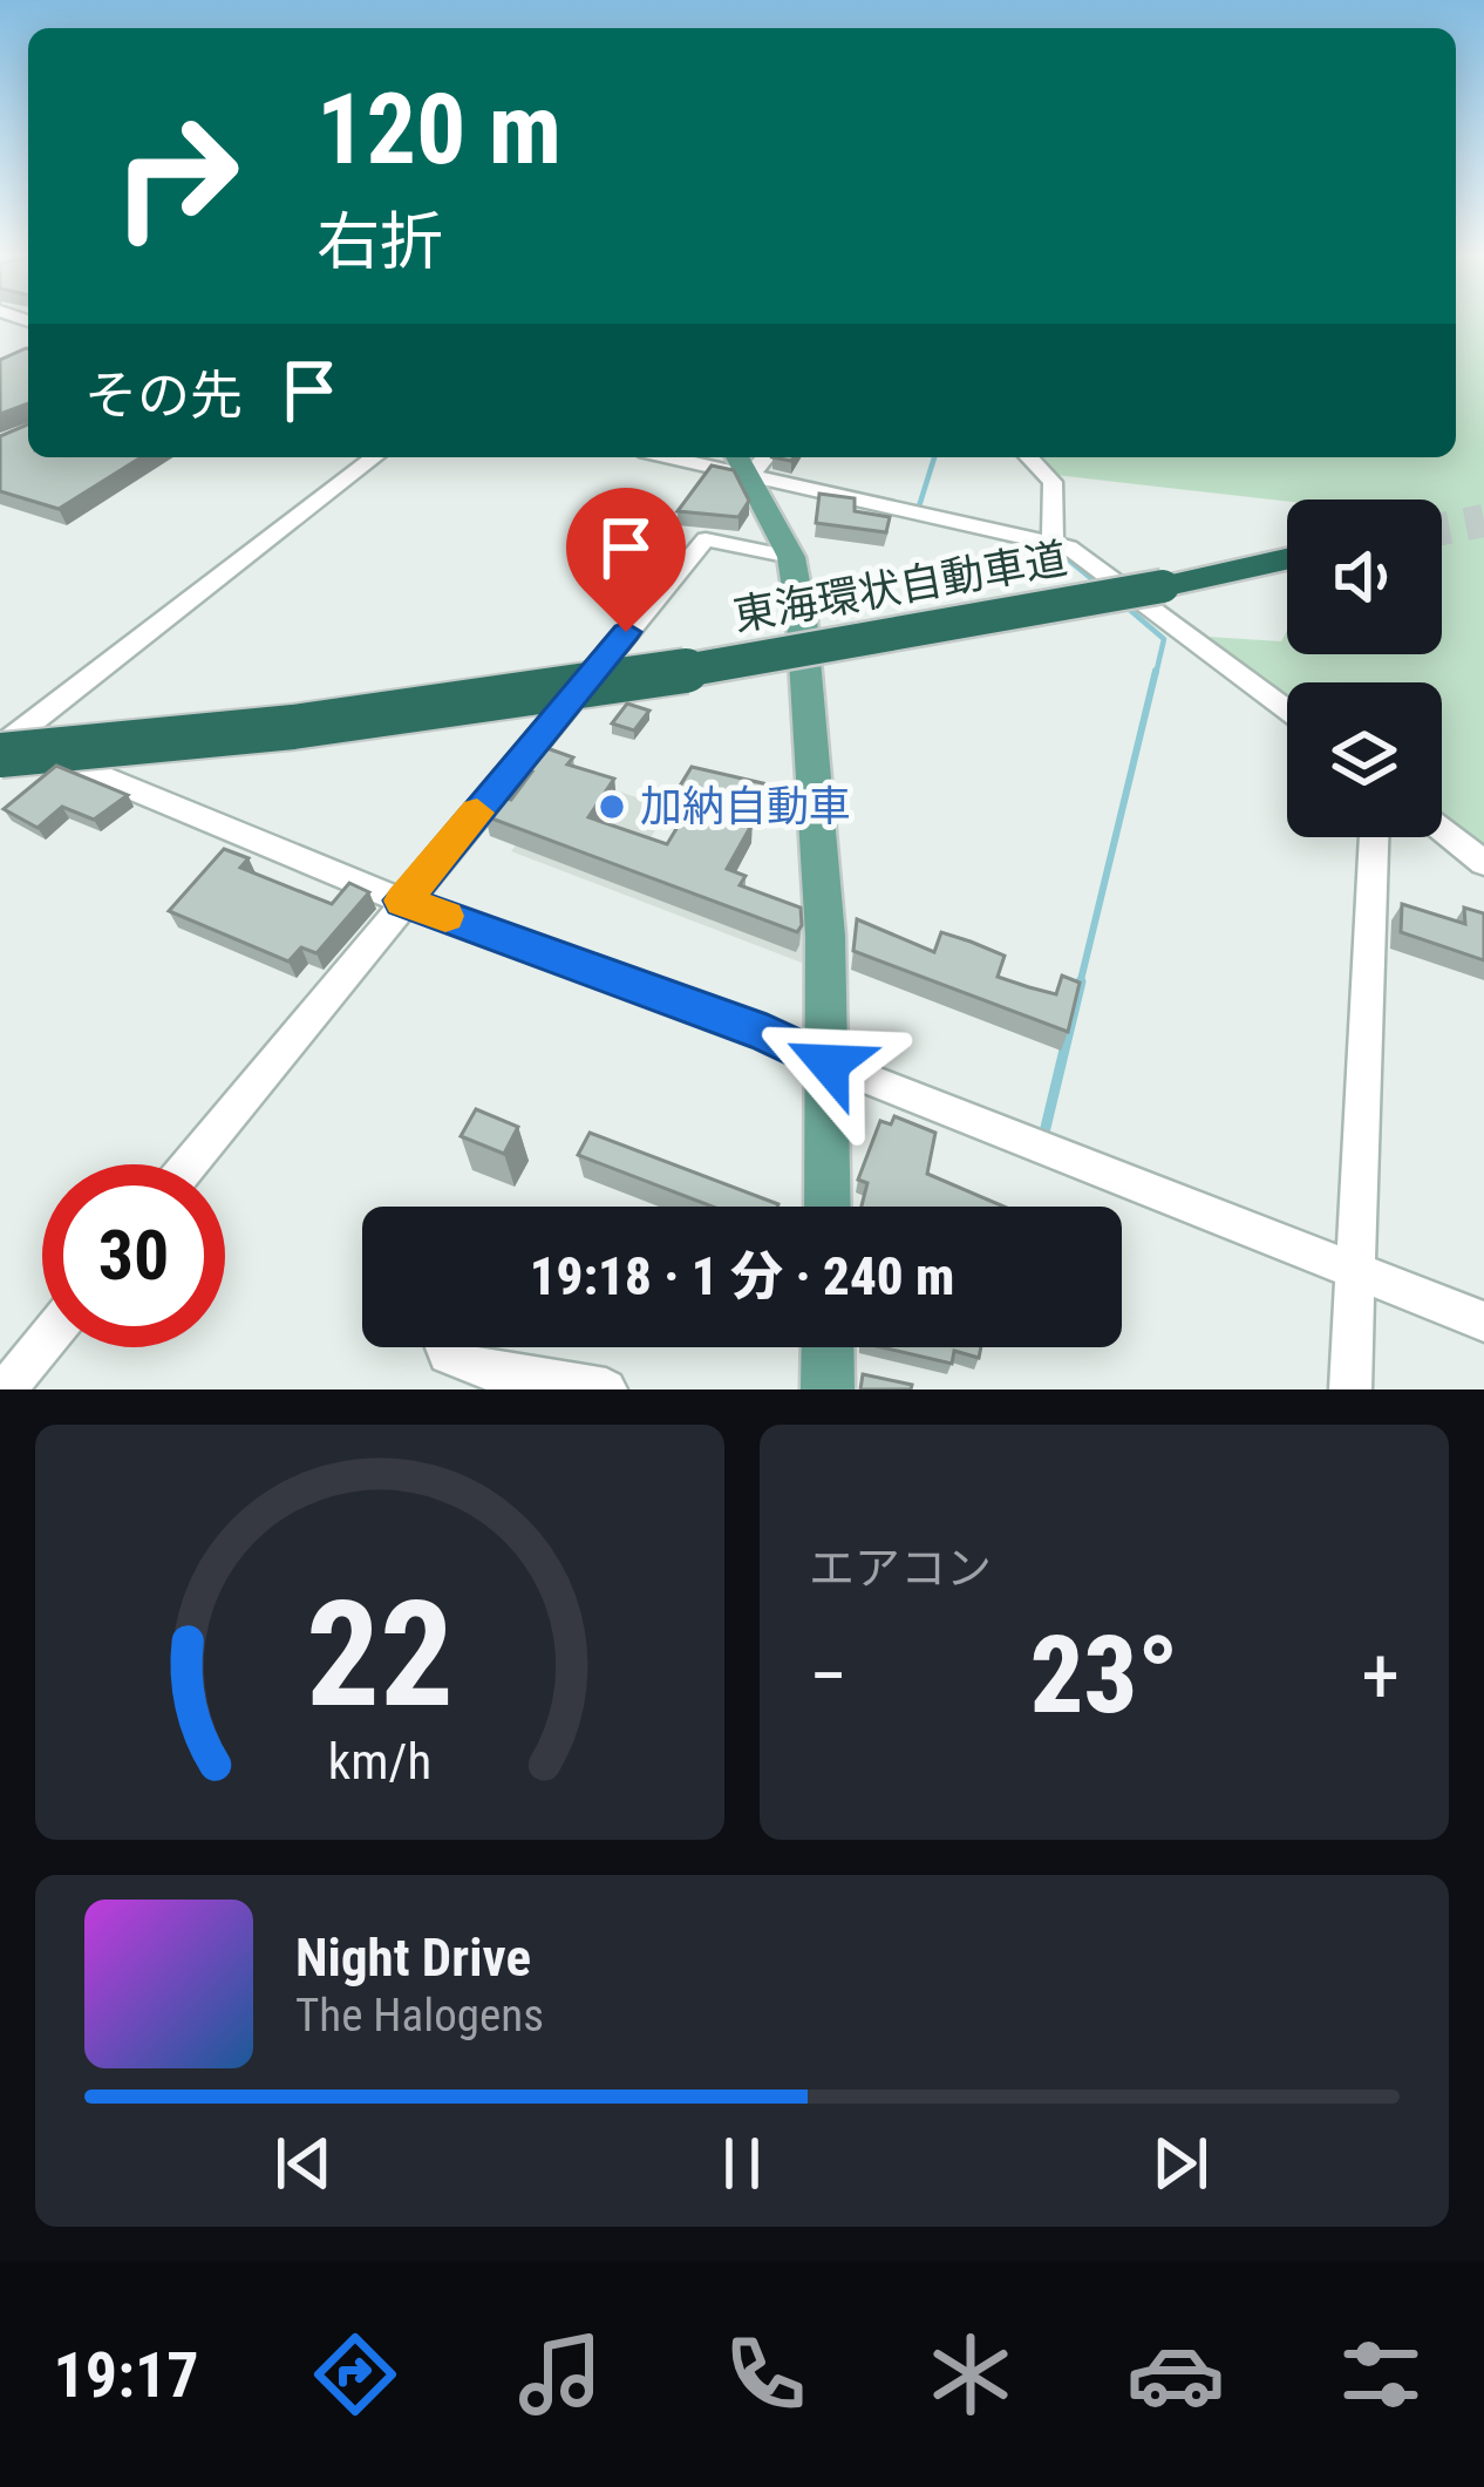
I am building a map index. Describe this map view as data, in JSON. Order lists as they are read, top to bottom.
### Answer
{
  "streets": {
    "highway": ["東海環状自動車道"]
  },
  "places": ["加納自動車"],
  "page": {
    "turn": ["120 m", "右折"],
    "then": "その先",
    "limit": "30",
    "trip": "19:18 · 1 分 · 240 m",
    "tile": "エアコン",
    "heat": ["−", "23°", "+"],
    "song": ["Night Drive", "The Halogens"],
    "tabs": "19:17",
    "gauge": ["22", "km/h"]
  }
}
